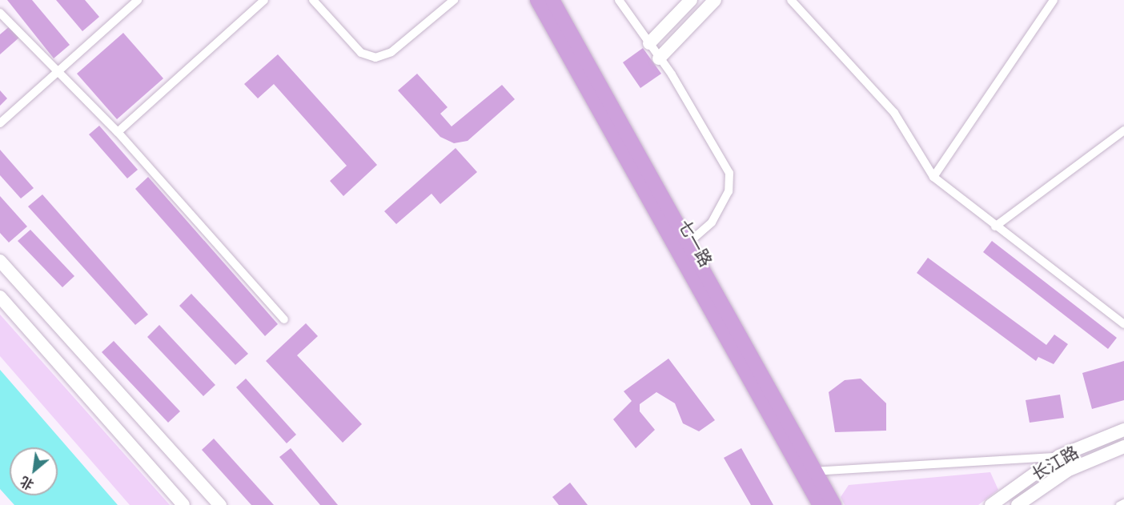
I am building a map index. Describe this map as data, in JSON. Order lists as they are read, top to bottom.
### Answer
{
  "streets": {
    "main road": ["七一路", "长江路"]
  },
  "north": "bottom left"
}
